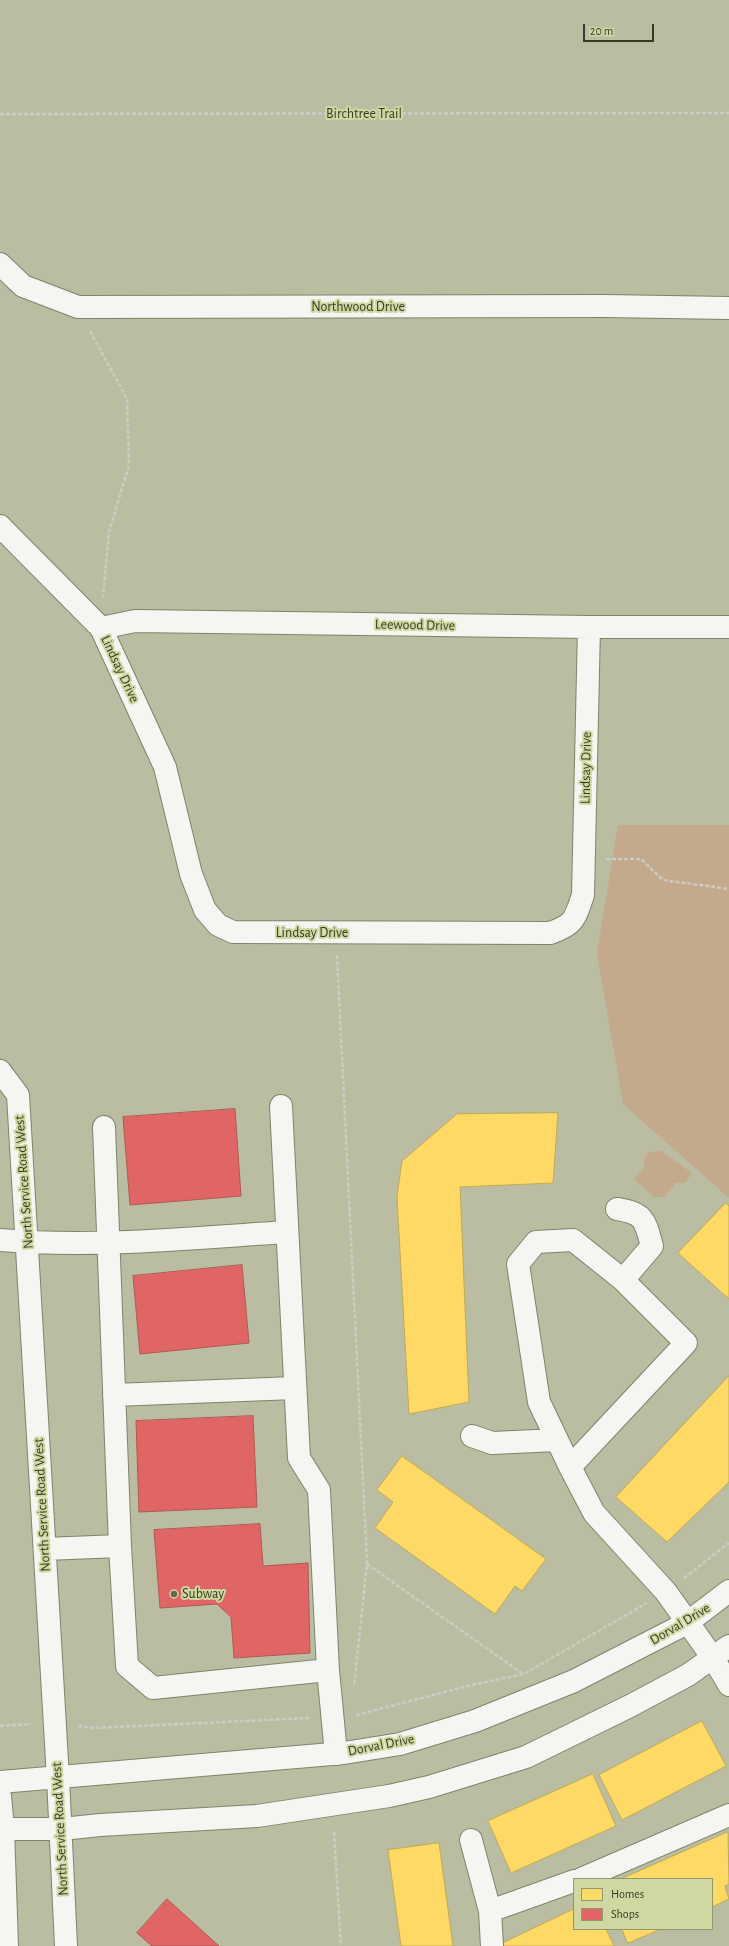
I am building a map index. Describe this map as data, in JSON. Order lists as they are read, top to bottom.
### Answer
{
  "streets": {
    "street": [
      "Northwood Drive",
      "Leewood Drive",
      "Lindsay Drive",
      "North Service Road West",
      "Dorval Drive"
    ],
    "path": ["Birchtree Trail"]
  },
  "crossings": [
    ["Leewood Drive", "Lindsay Drive"],
    ["North Service Road West", "Dorval Drive"]
  ],
  "places": ["Subway"],
  "legend": ["Homes", "Shops"],
  "scale_bar": "20 m"
}
